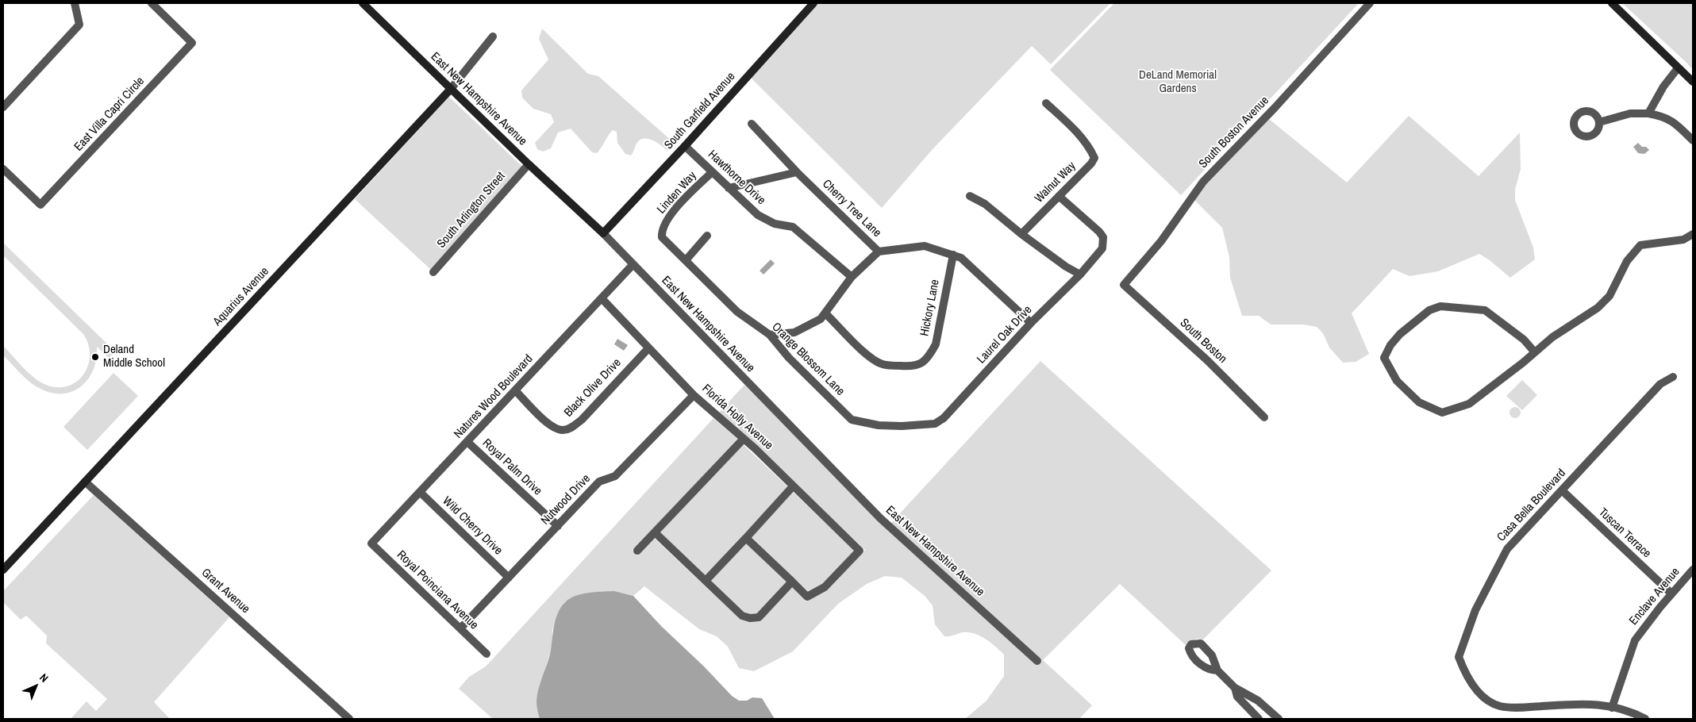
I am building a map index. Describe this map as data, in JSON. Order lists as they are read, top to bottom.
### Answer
{
  "streets": {
    "street": [
      "East New Hampshire Avenue",
      "South Garfield Avenue",
      "East Villa Capri Circle",
      "South Boston Avenue",
      "Hawthorne Drive",
      "Walnut Way",
      "Linden Way",
      "Cherry Tree Lane",
      "South Arlington Street",
      "Aquarius Avenue",
      "Hickory Lane",
      "Laurel Oak Drive",
      "South Boston",
      "Orange Blossom Lane",
      "Black Olive Drive",
      "Natures Wood Boulevard",
      "Florida Holly Avenue",
      "Royal Palm Drive",
      "Nutwood Drive",
      "Casa Bella Boulevard",
      "Wild Cherry Drive",
      "Tuscan Terrace",
      "Royal Poinciana Avenue",
      "Grant Avenue",
      "Enclave Avenue"
    ]
  },
  "crossings": [
    ["East New Hampshire Avenue", "South Garfield Avenue"],
    ["East New Hampshire Avenue", "South Arlington Street"],
    ["East New Hampshire Avenue", "Aquarius Avenue"],
    ["East New Hampshire Avenue", "Natures Wood Boulevard"],
    ["South Garfield Avenue", "Hawthorne Drive"],
    ["South Boston Avenue", "South Boston"],
    ["Hawthorne Drive", "Linden Way"],
    ["Hawthorne Drive", "Cherry Tree Lane"],
    ["Hawthorne Drive", "Hickory Lane"],
    ["Walnut Way", "Laurel Oak Drive"],
    ["Linden Way", "Orange Blossom Lane"],
    ["Cherry Tree Lane", "Hickory Lane"],
    ["Cherry Tree Lane", "Laurel Oak Drive"],
    ["Aquarius Avenue", "Grant Avenue"],
    ["Laurel Oak Drive", "Orange Blossom Lane"],
    ["Black Olive Drive", "Natures Wood Boulevard"],
    ["Black Olive Drive", "Florida Holly Avenue"],
    ["Natures Wood Boulevard", "Florida Holly Avenue"],
    ["Natures Wood Boulevard", "Royal Palm Drive"],
    ["Natures Wood Boulevard", "Wild Cherry Drive"],
    ["Natures Wood Boulevard", "Royal Poinciana Avenue"],
    ["Florida Holly Avenue", "Nutwood Drive"],
    ["Royal Palm Drive", "Nutwood Drive"],
    ["Nutwood Drive", "Wild Cherry Drive"],
    ["Nutwood Drive", "Royal Poinciana Avenue"],
    ["Casa Bella Boulevard", "Tuscan Terrace"],
    ["Casa Bella Boulevard", "Enclave Avenue"],
    ["Tuscan Terrace", "Enclave Avenue"]
  ],
  "parks": ["DeLand Memorial Gardens"],
  "places": ["Deland Middle School"],
  "north": "top right"
}
